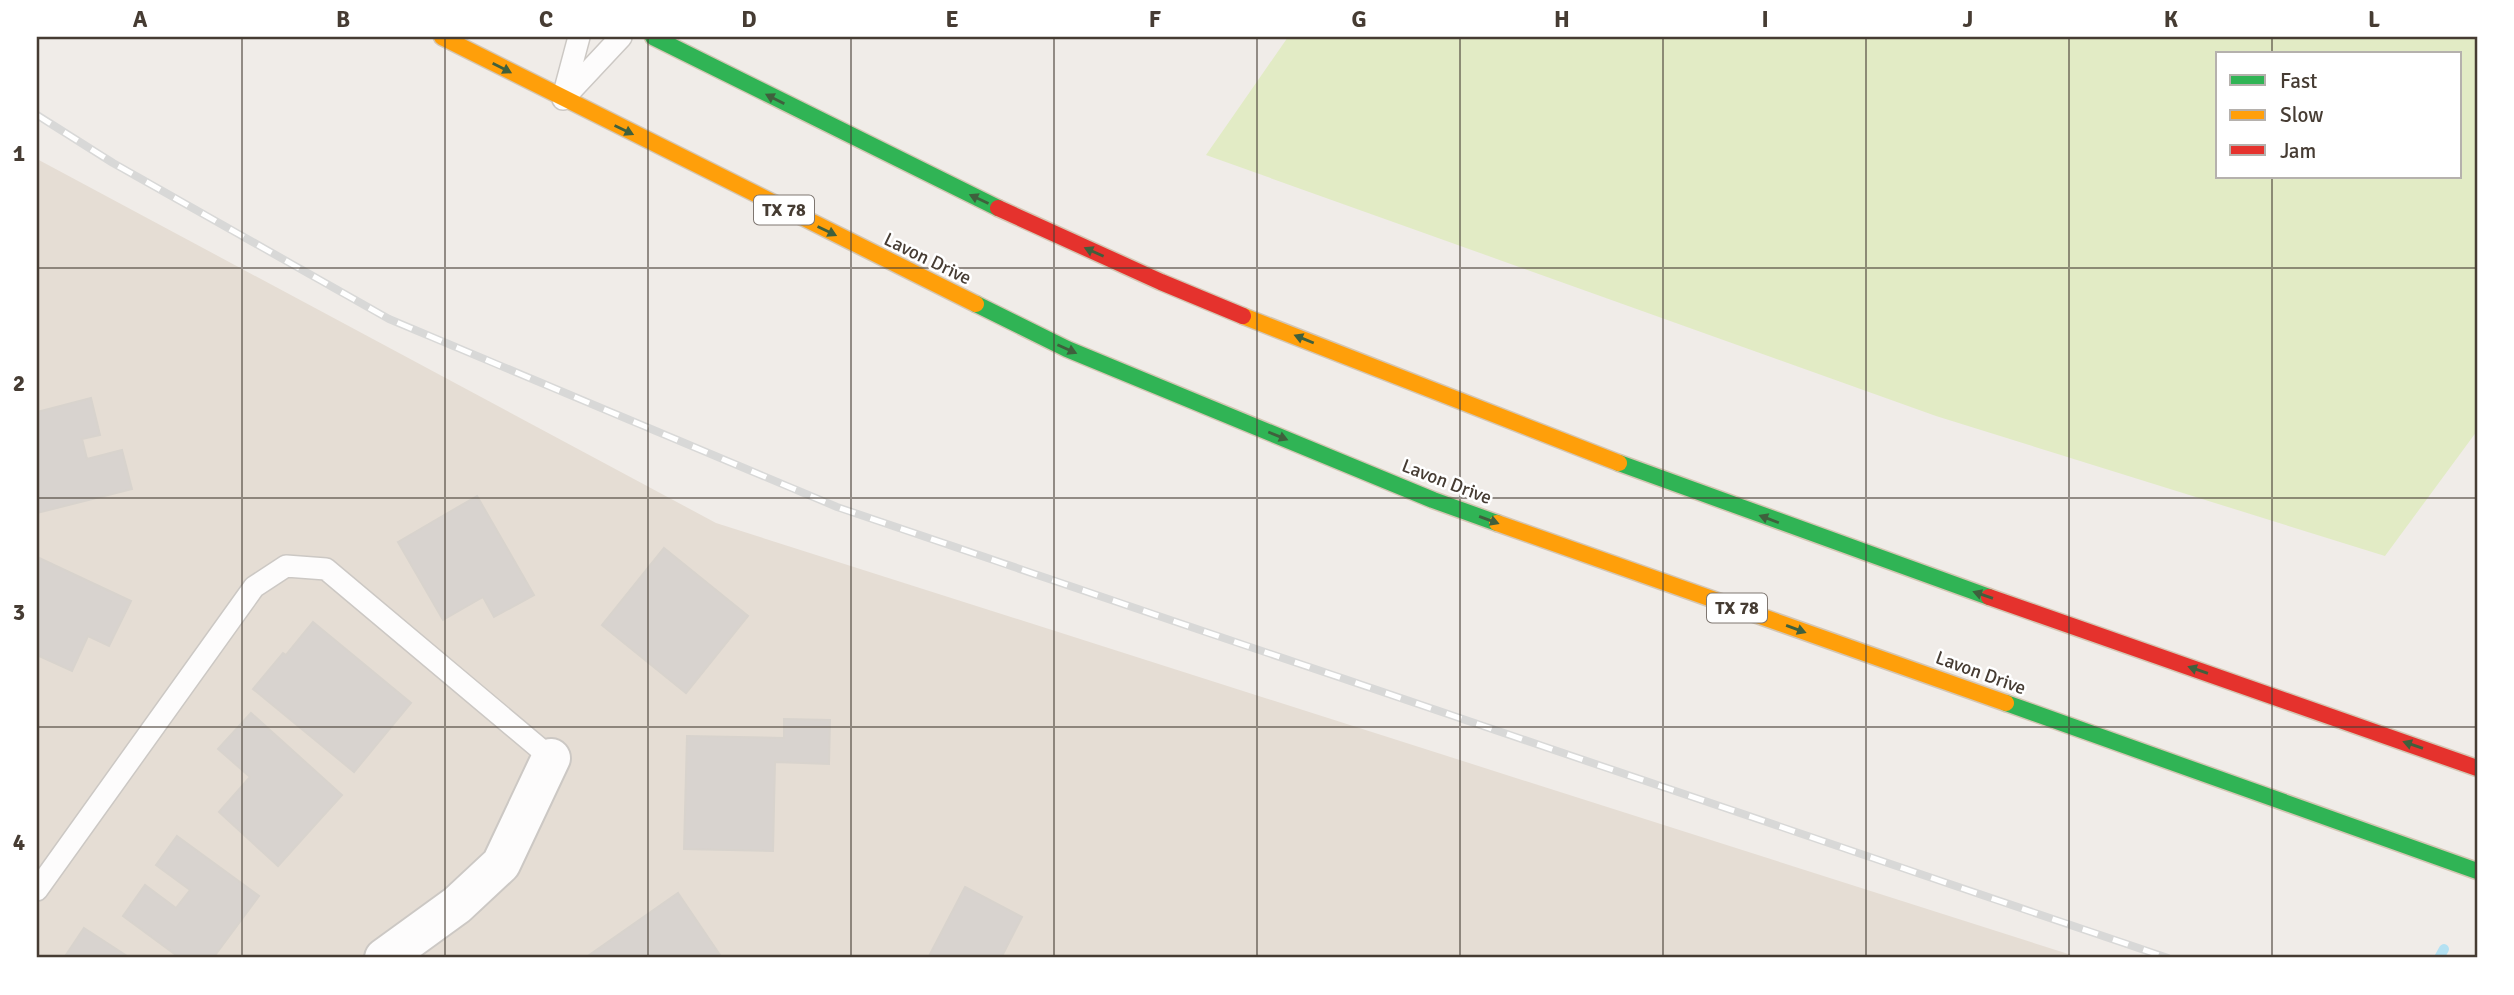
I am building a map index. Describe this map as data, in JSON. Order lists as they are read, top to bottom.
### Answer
{
  "streets": {
    "main road": ["TX 78", "Lavon Drive"]
  },
  "legend": ["Fast", "Slow", "Jam"],
  "grid": {
    "columns": [
      "A",
      "B",
      "C",
      "D",
      "E",
      "F",
      "G",
      "H",
      "I",
      "J",
      "K",
      "L"
    ],
    "rows": [
      "1",
      "2",
      "3",
      "4"
    ]
  }
}
